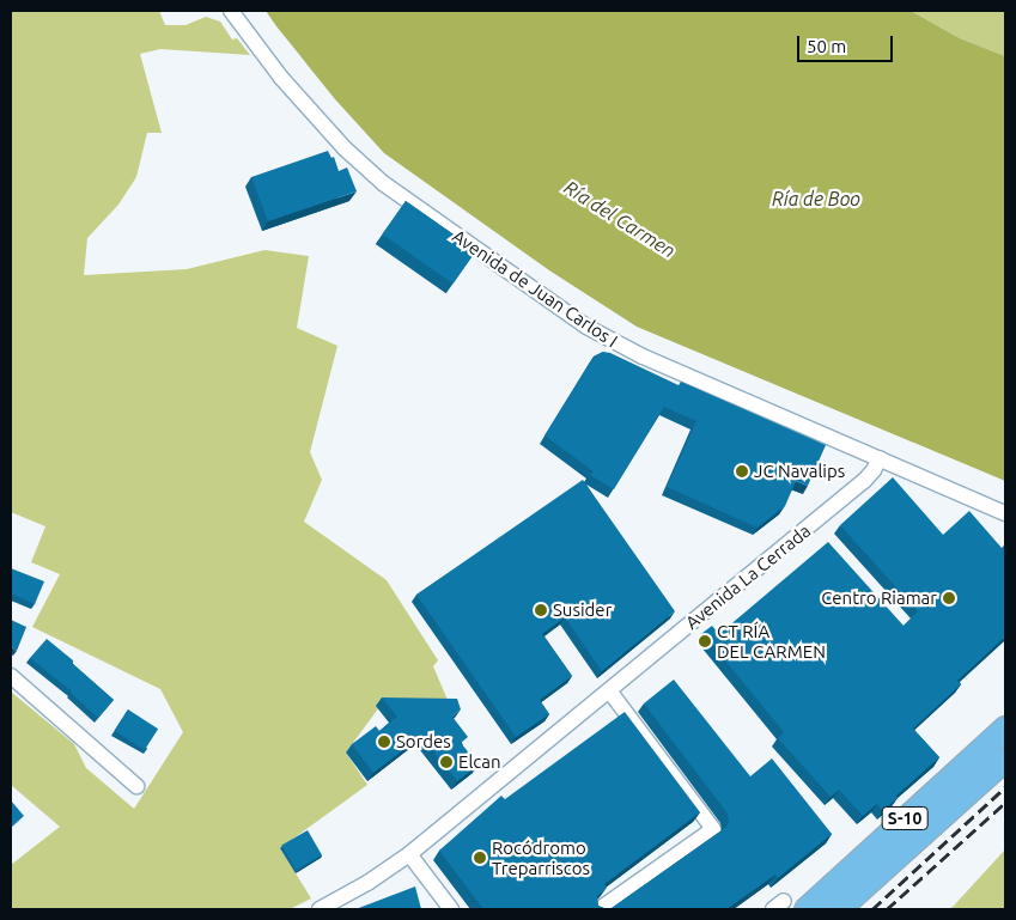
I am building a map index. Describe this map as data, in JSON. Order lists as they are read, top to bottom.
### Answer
{
  "streets": {
    "highway": ["S-10"],
    "street": ["Avenida de Juan Carlos I", "Avenida La Cerrada"]
  },
  "crossings": [
    ["Avenida de Juan Carlos I", "Avenida La Cerrada"]
  ],
  "water": ["Ría de Boo", "Ría del Carmen"],
  "places": [
    "JC Navalips",
    "Centro Riamar",
    "Susider",
    "CT RÍA DEL CARMEN",
    "Sordes",
    "Elcan",
    "Rocódromo Treparriscos"
  ],
  "scale_bar": "50 m"
}
